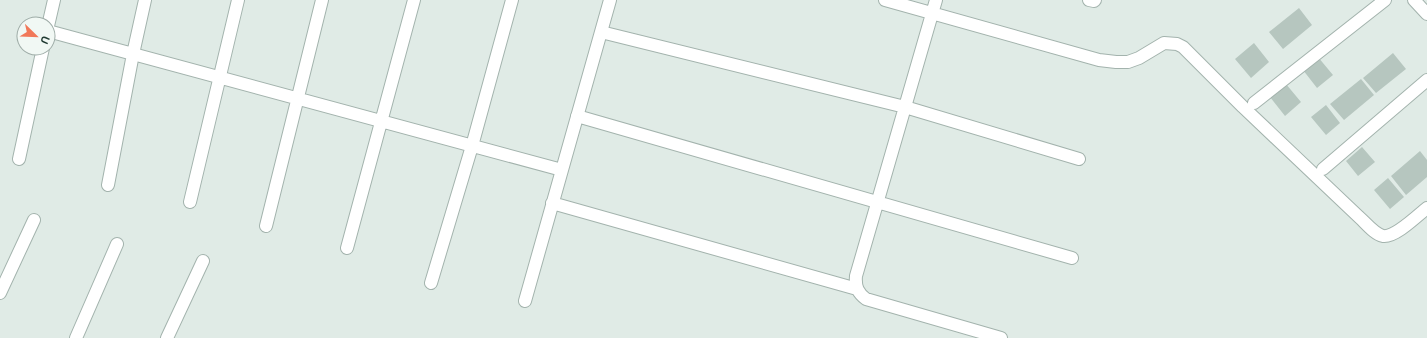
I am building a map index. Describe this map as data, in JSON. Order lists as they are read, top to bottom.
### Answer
{
  "north": "bottom right"
}
